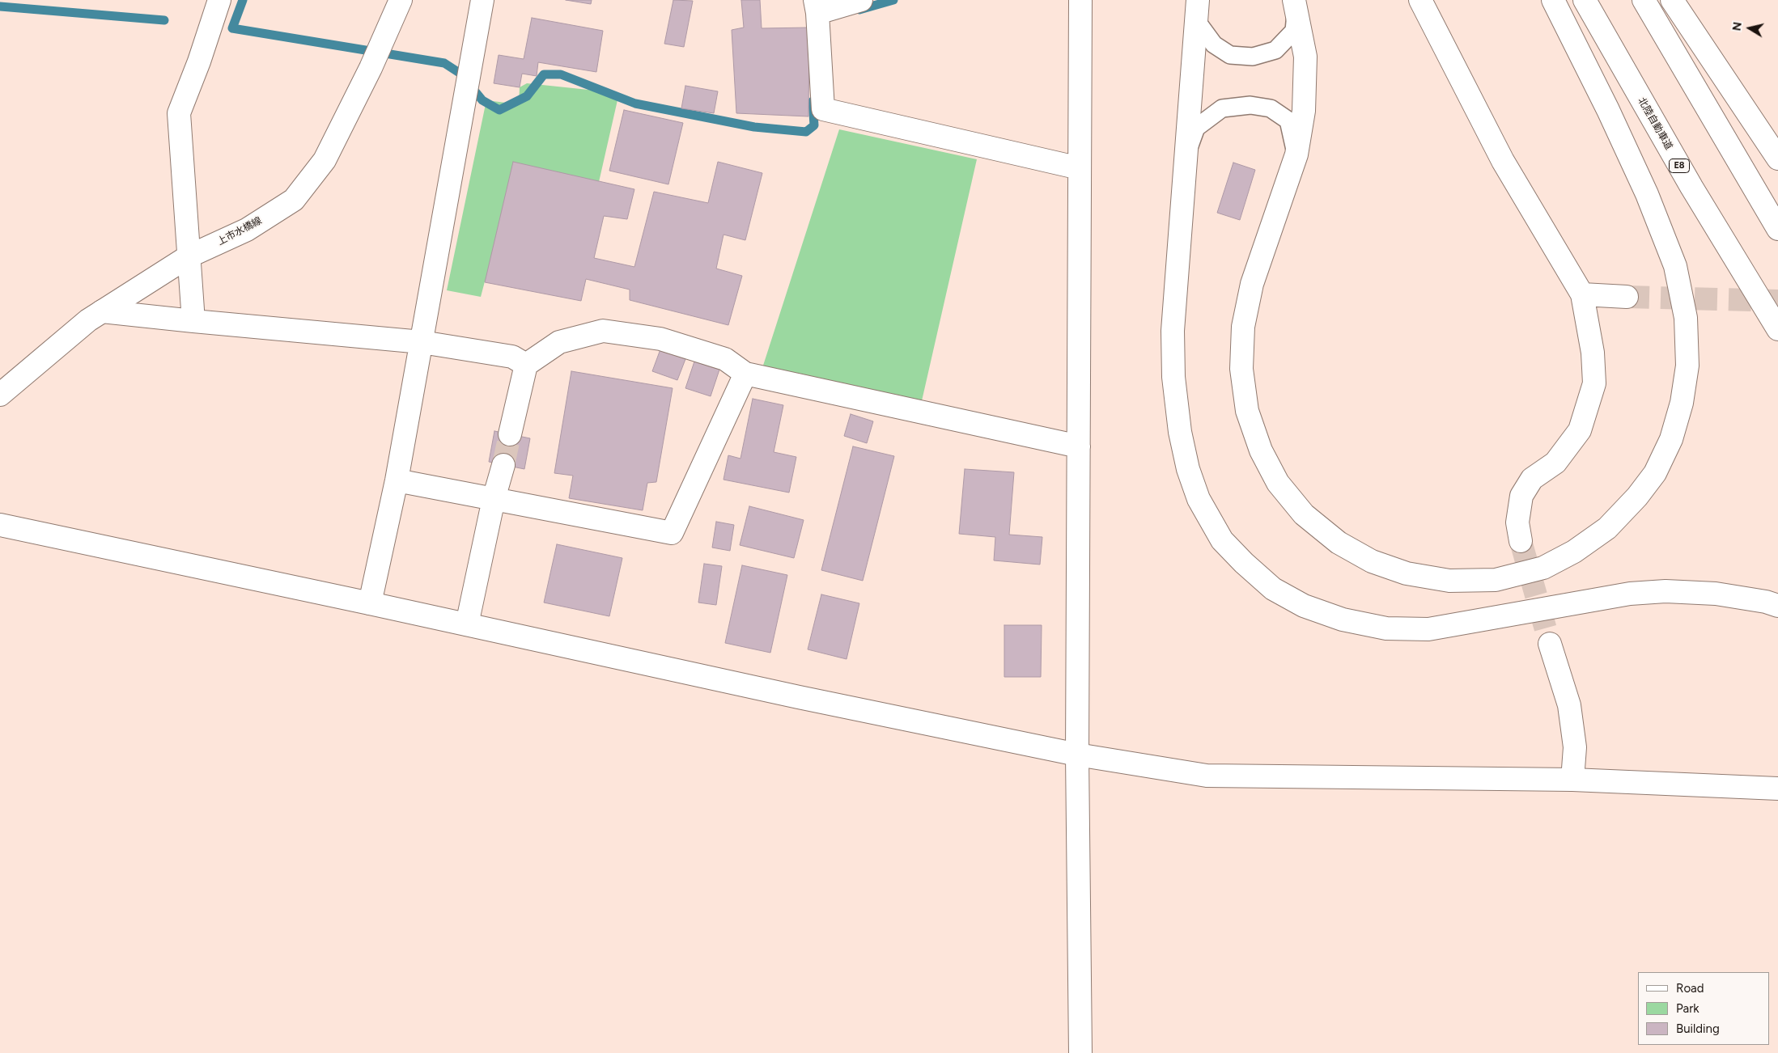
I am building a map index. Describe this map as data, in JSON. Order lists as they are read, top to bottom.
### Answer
{
  "streets": {
    "main road": ["北陸自動車道", "E8", "上市水橋線"]
  },
  "legend": ["Road", "Park", "Building"],
  "north": "left"
}
